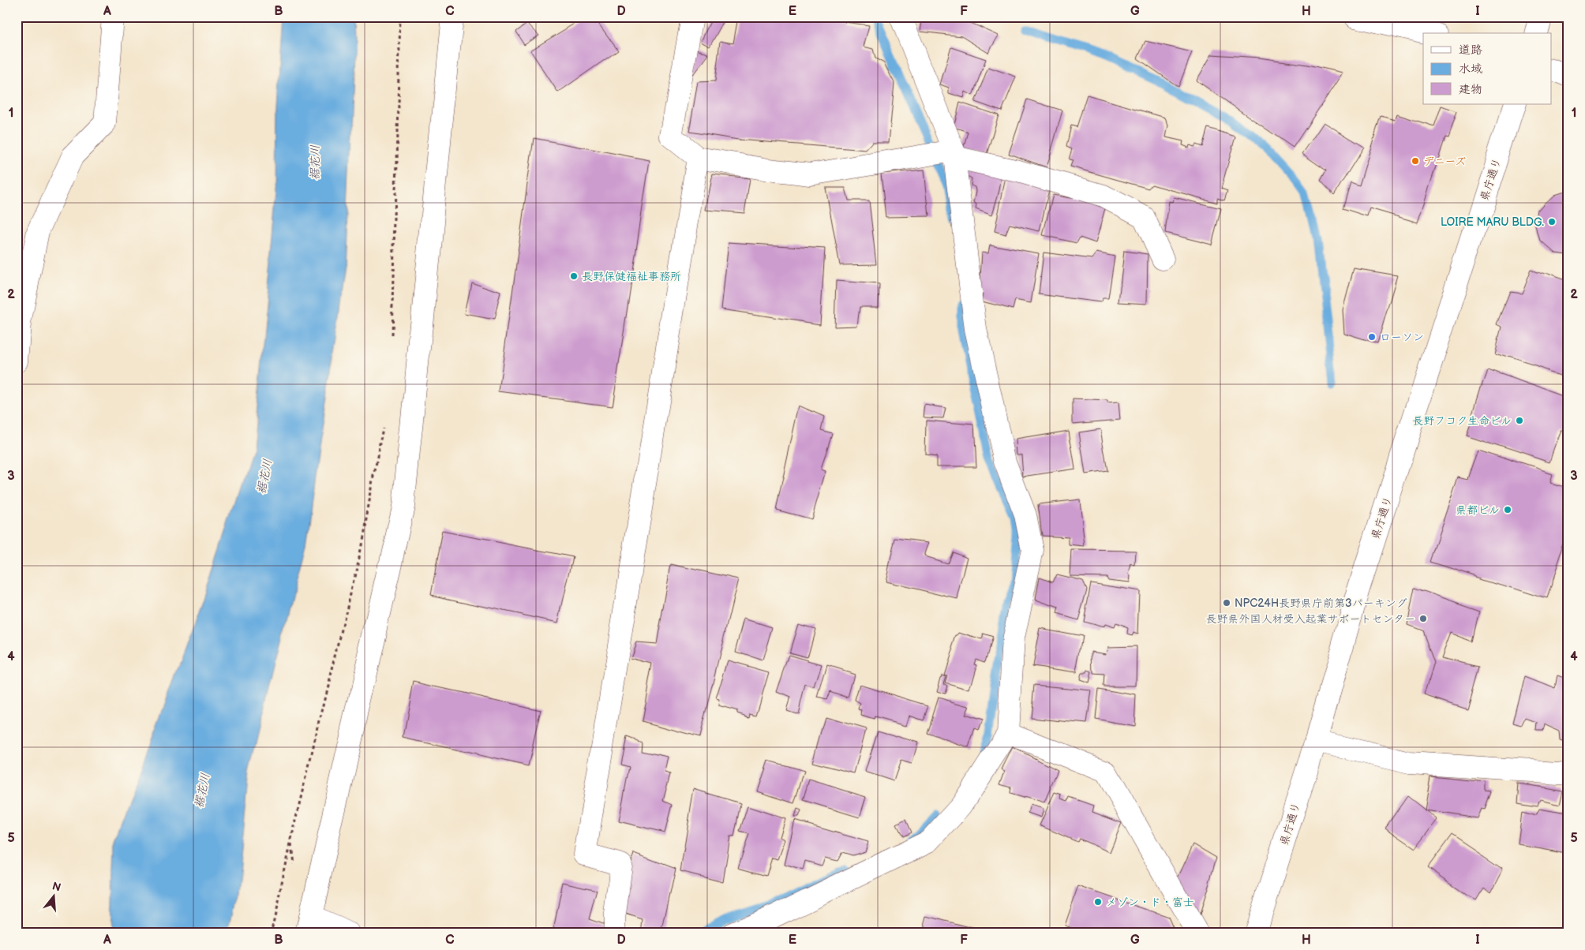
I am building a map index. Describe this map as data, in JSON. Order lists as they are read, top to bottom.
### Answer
{
  "streets": {
    "main road": ["県庁通り"]
  },
  "water": ["裾花川"],
  "places": [
    "デニーズ",
    "LOIRE MARU BLDG.",
    "長野保健福祉事務所",
    "ローソン",
    "長野フコク生命ビル",
    "県都ビル",
    "NPC24H長野県庁前第3パーキング",
    "長野県外国人材受入起業サポートセンター",
    "メゾン・ド・富士"
  ],
  "legend": ["道路", "水域", "建物"],
  "north": "top",
  "grid": {
    "columns": [
      "A",
      "B",
      "C",
      "D",
      "E",
      "F",
      "G",
      "H",
      "I"
    ],
    "rows": [
      "1",
      "2",
      "3",
      "4",
      "5"
    ]
  }
}
